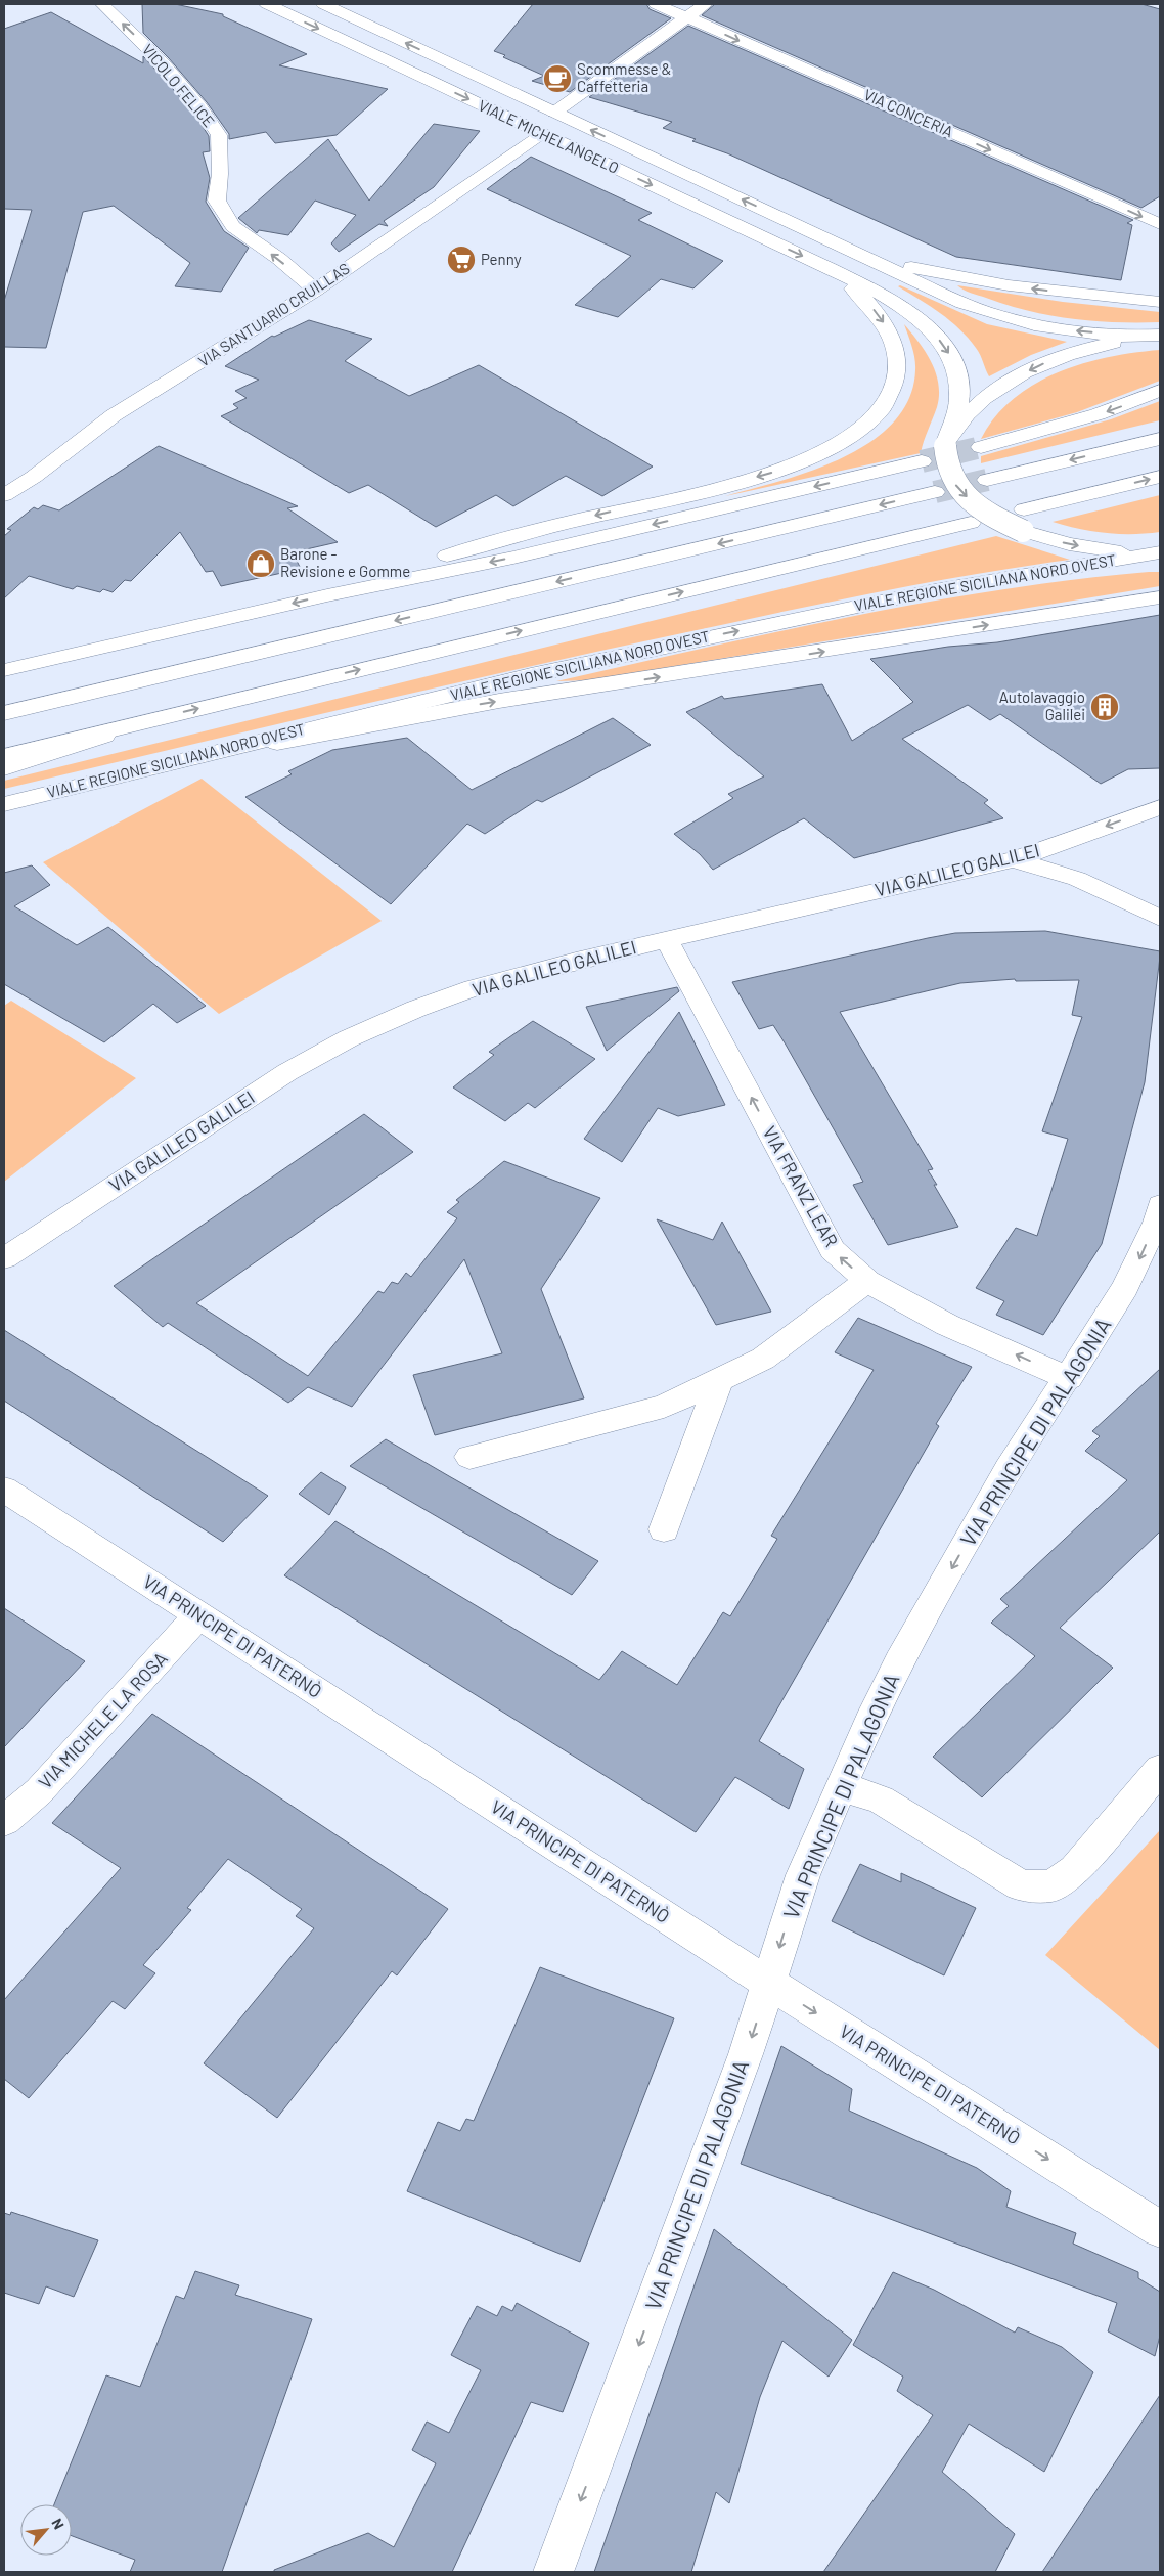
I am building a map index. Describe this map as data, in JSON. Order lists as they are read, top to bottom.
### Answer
{
  "streets": {
    "street": [
      "VICOLO FELICE",
      "VIA CONCERIA",
      "VIALE MICHELANGELO",
      "VIA SANTUARIO CRUILLAS",
      "VIALE REGIONE SICILIANA NORD OVEST",
      "VIA GALILEO GALILEI",
      "VIA FRANZ LEAR",
      "VIA PRINCIPE DI PALAGONIA",
      "VIA PRINCIPE DI PATERNÒ",
      "VIA MICHELE LA ROSA"
    ]
  },
  "crossings": [
    ["VICOLO FELICE", "VIA SANTUARIO CRUILLAS"],
    ["VIALE MICHELANGELO", "VIA SANTUARIO CRUILLAS"],
    ["VIA GALILEO GALILEI", "VIA FRANZ LEAR"],
    ["VIA FRANZ LEAR", "VIA PRINCIPE DI PALAGONIA"],
    ["VIA PRINCIPE DI PALAGONIA", "VIA PRINCIPE DI PATERNÒ"],
    ["VIA PRINCIPE DI PATERNÒ", "VIA MICHELE LA ROSA"]
  ],
  "one_way": ["VICOLO FELICE", "VIA FRANZ LEAR", "VIA PRINCIPE DI PALAGONIA"],
  "places": {
    "cafe": ["Scommesse & Caffetteria"],
    "supermarket": ["Penny"],
    "shop": ["Barone - Revisione e Gomme"],
    "building": ["Autolavaggio Galilei"]
  },
  "north": "top right"
}
